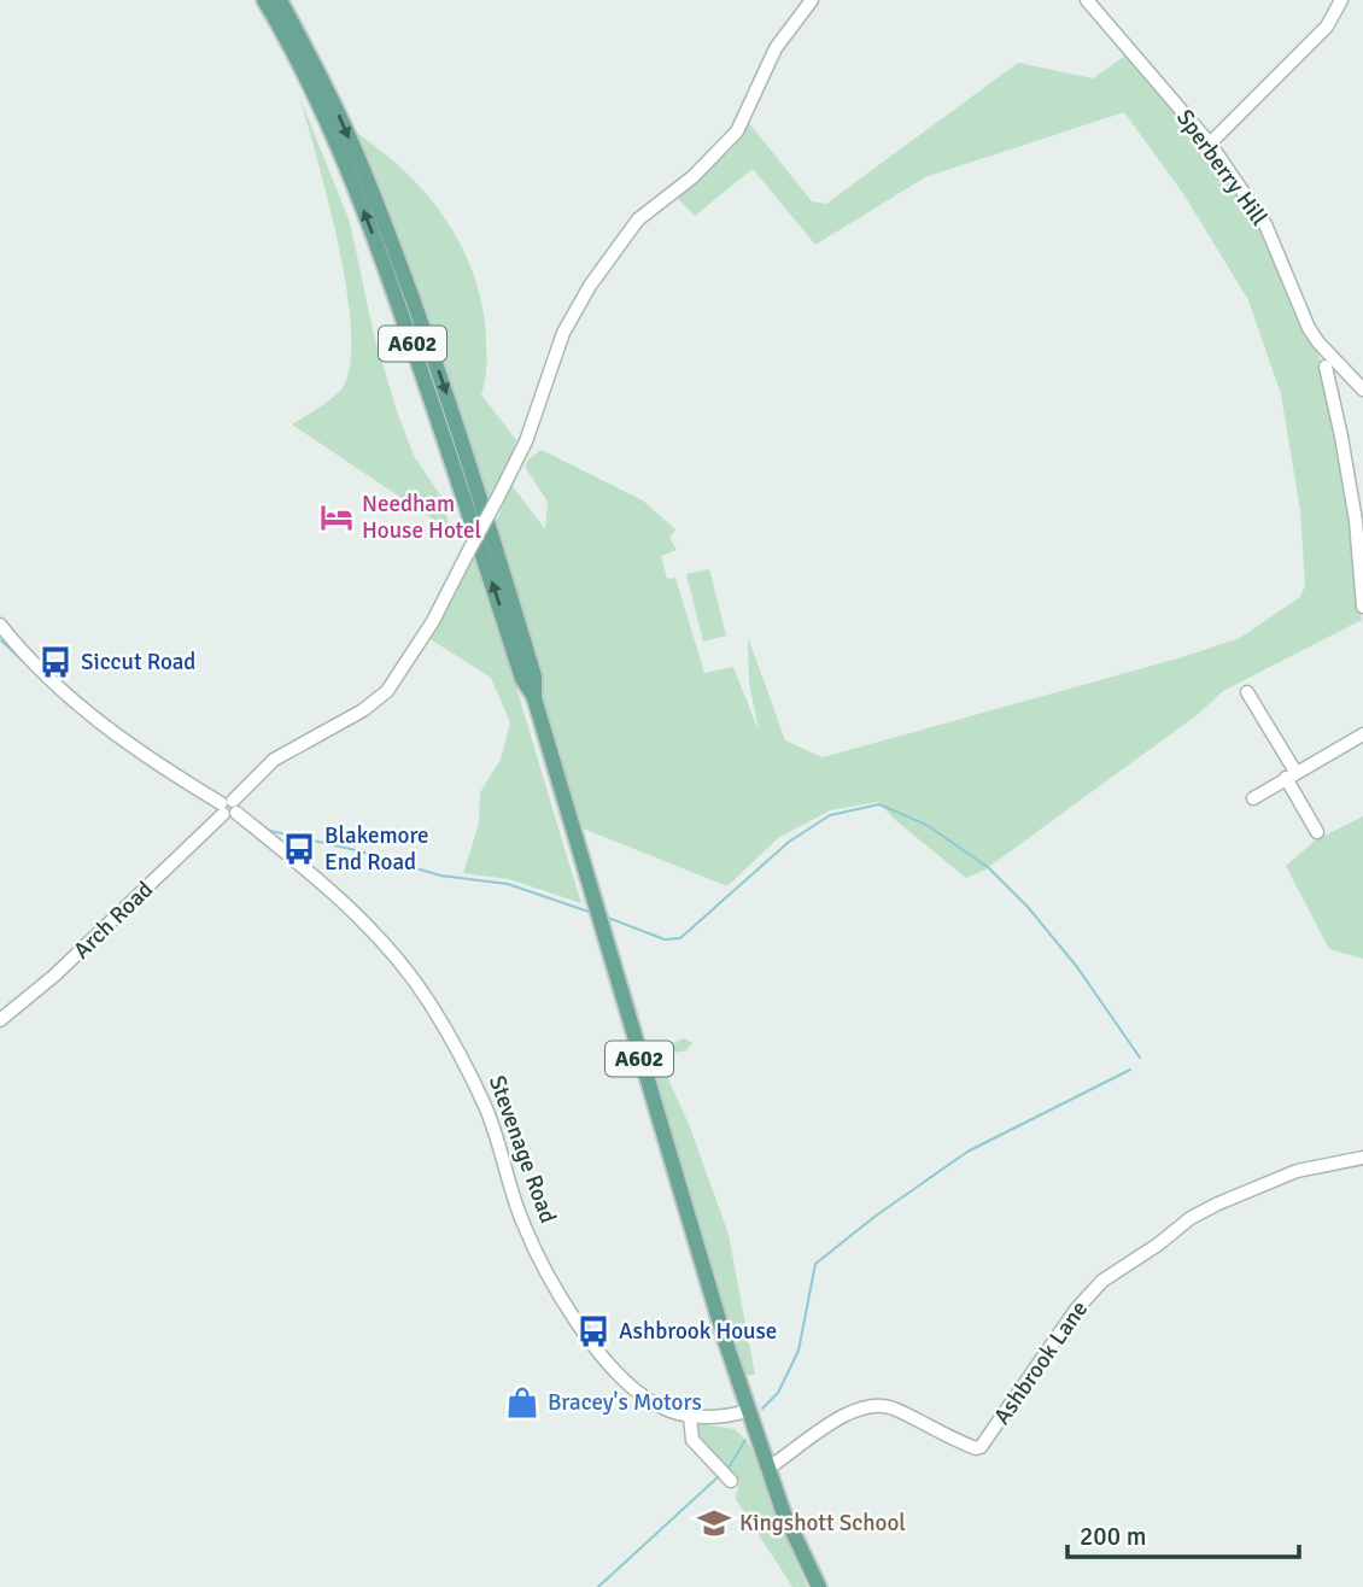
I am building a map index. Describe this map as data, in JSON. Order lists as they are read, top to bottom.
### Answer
{
  "streets": {
    "main road": ["A602"],
    "street": [
      "Sperberry Hill",
      "Arch Road",
      "Stevenage Road",
      "Ashbrook Lane"
    ]
  },
  "crossings": [
    ["A602", "Stevenage Road"],
    ["A602", "Ashbrook Lane"],
    ["Arch Road", "Stevenage Road"]
  ],
  "places": {
    "hotel": ["Needham House Hotel"],
    "bus stop": ["Siccut Road", "Blakemore End Road", "Ashbrook House"],
    "shop": ["Bracey's Motors"],
    "school or university": ["Kingshott School"]
  },
  "scale_bar": "200 m"
}
